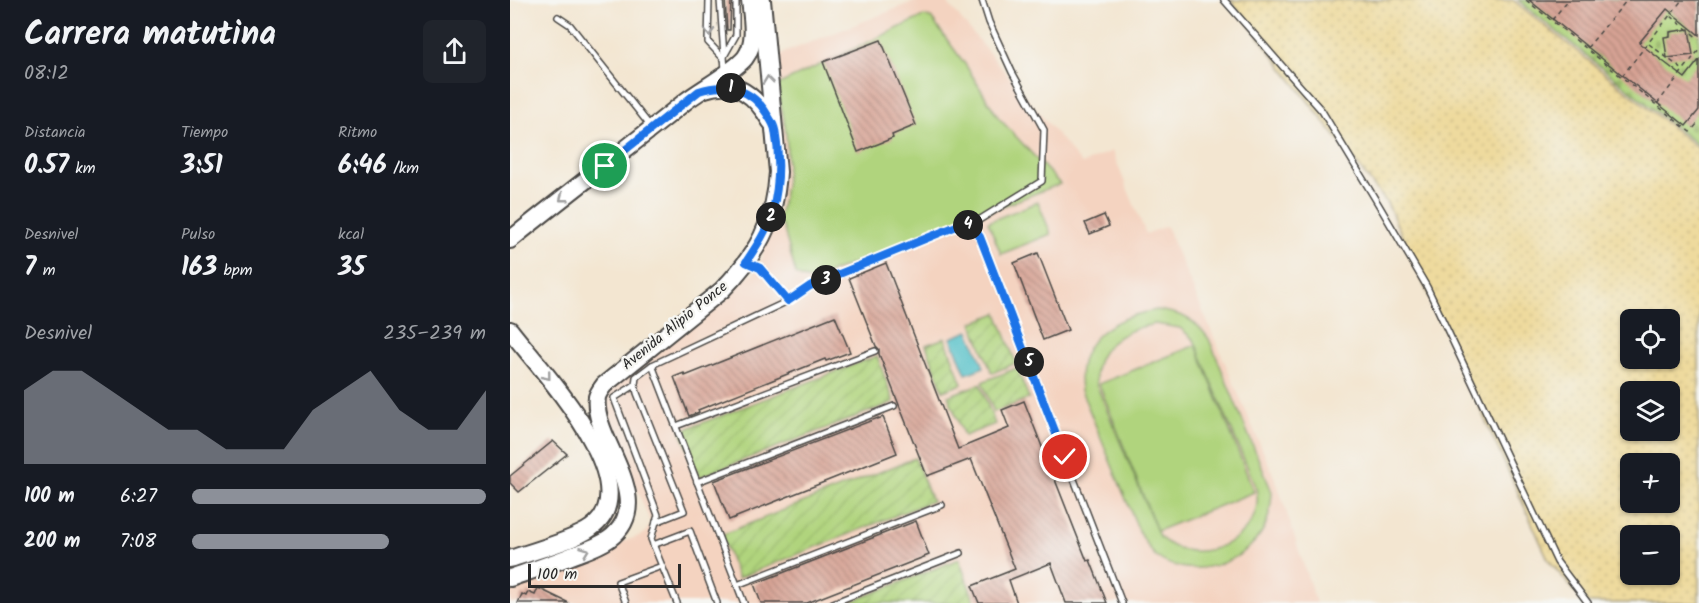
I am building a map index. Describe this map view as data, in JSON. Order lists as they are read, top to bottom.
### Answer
{
  "streets": {
    "main road": ["Avenida Alipio Ponce"]
  },
  "scale_bar": "100 m",
  "page": {
    "heading": ["Carrera matutina", "08:12"],
    "pins": [
      "1",
      "2",
      "4",
      "3",
      "5"
    ],
    "stats": [
      ["Distancia", "0.57 km"],
      ["Tiempo", "3:51"],
      ["Ritmo", "6:46 /km"],
      ["Desnivel", "7 m"],
      ["Pulso", "163 bpm"],
      ["kcal", "35"]
    ],
    "chart": ["Desnivel", "235–239 m"],
    "map_buttons": ["+", "−"],
    "list": [
      {
        "name": "100 m",
        "note": "6:27"
      },
      {
        "name": "200 m",
        "note": "7:08"
      }
    ],
    "scale": "100 m"
  }
}
